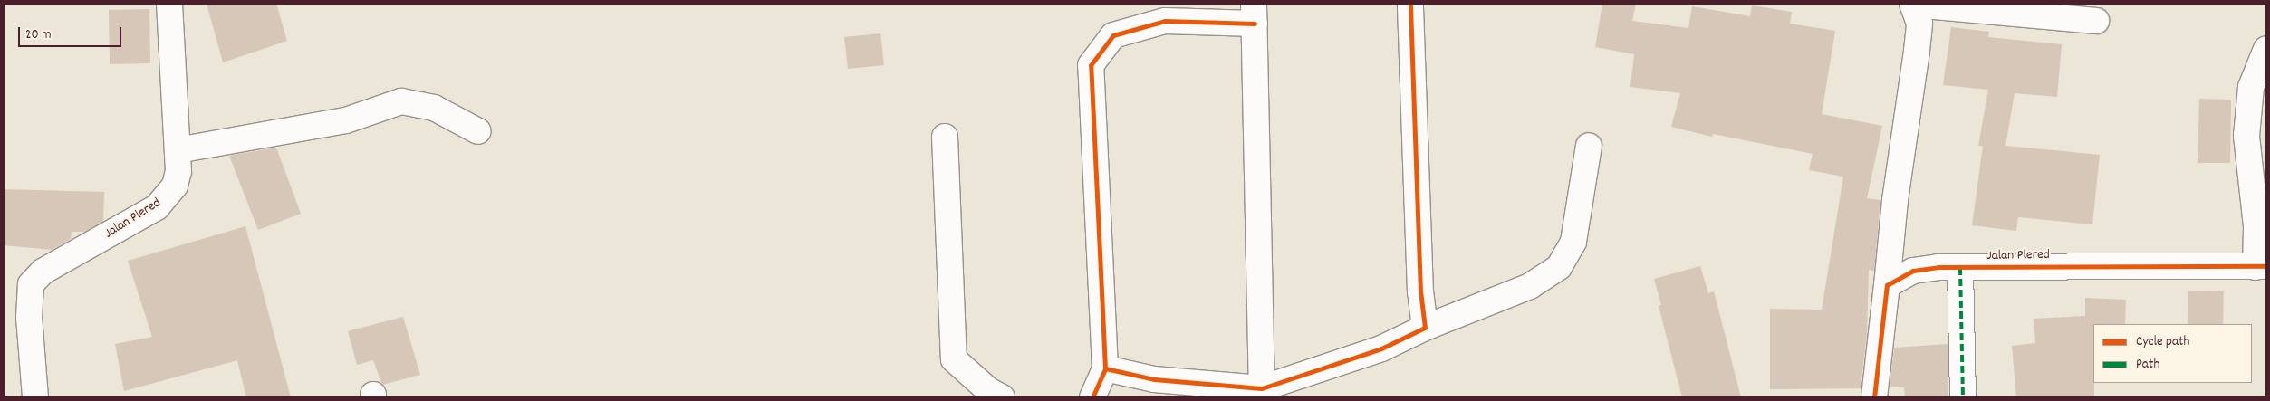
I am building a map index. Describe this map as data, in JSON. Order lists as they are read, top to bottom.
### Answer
{
  "streets": {
    "street": ["Jalan Plered"]
  },
  "legend": ["Cycle path", "Path"],
  "scale_bar": "20 m"
}
